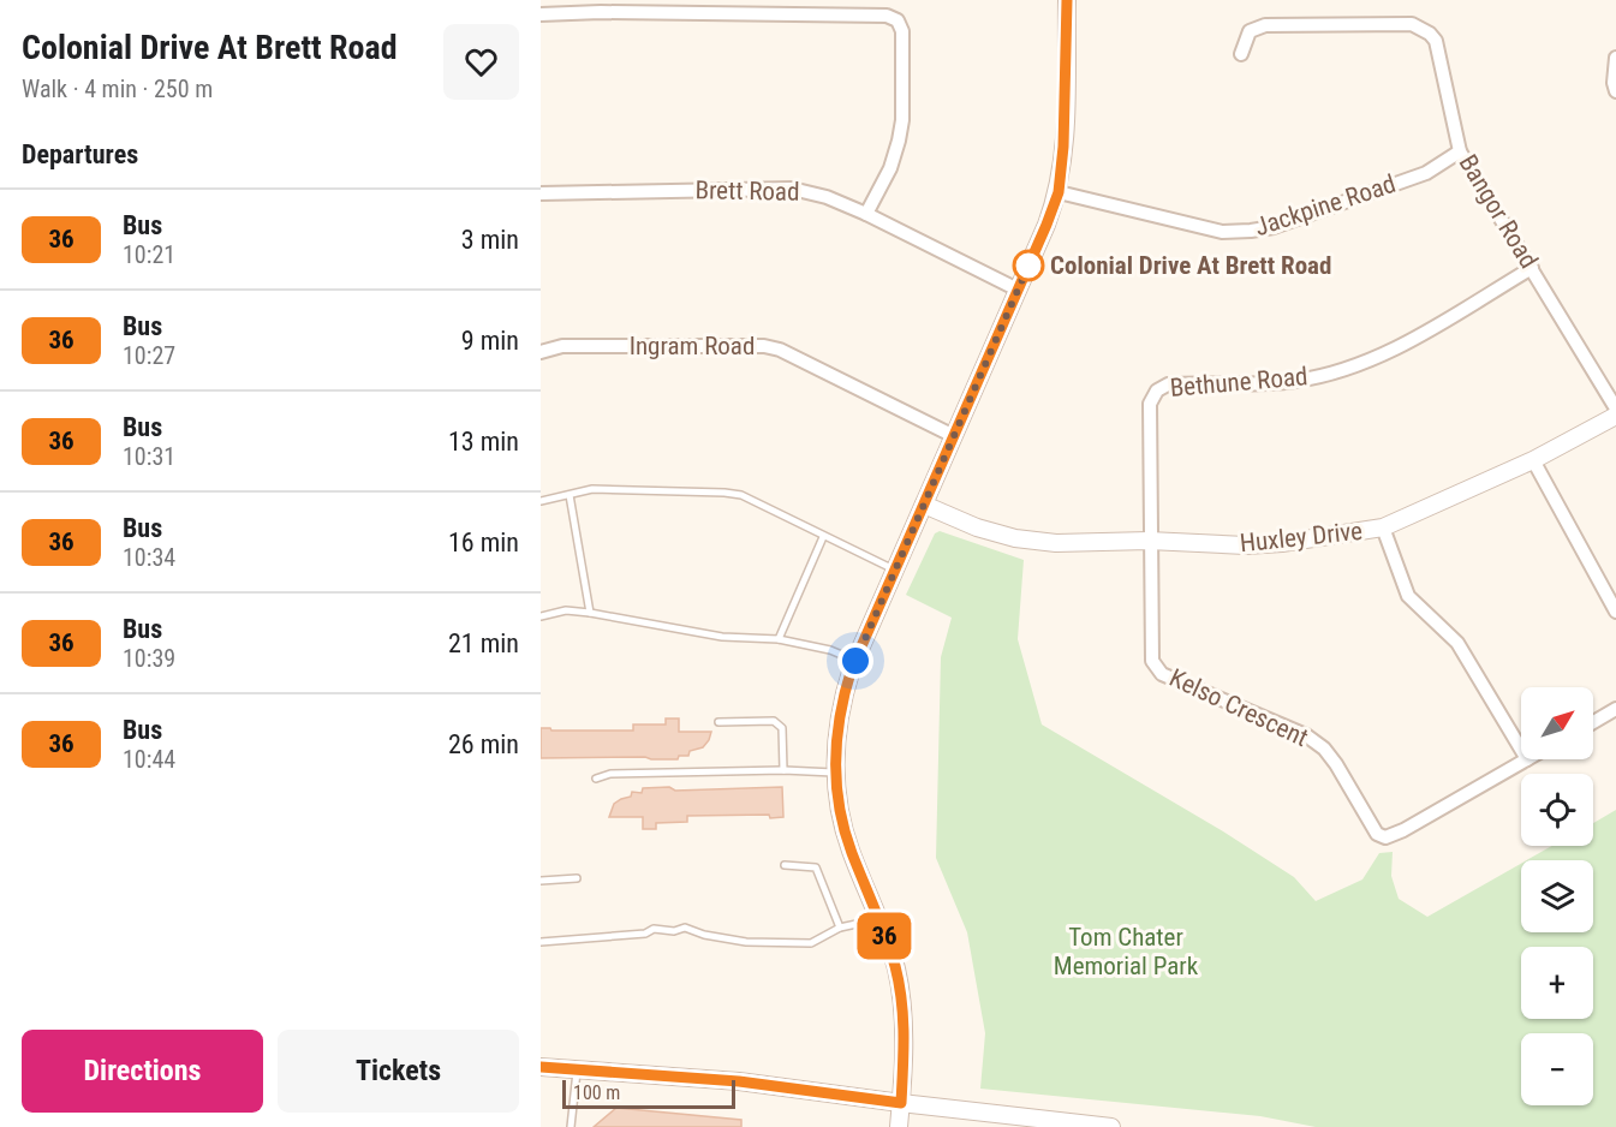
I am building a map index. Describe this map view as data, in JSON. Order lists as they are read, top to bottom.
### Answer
{
  "streets": {
    "street": [
      "Brett Road",
      "Jackpine Road",
      "Bangor Road",
      "Ingram Road",
      "Bethune Road",
      "Huxley Drive",
      "Kelso Crescent"
    ]
  },
  "crossings": [
    ["Jackpine Road", "Bangor Road"],
    ["Bangor Road", "Bethune Road"],
    ["Bethune Road", "Huxley Drive"],
    ["Bethune Road", "Kelso Crescent"],
    ["Huxley Drive", "Kelso Crescent"]
  ],
  "parks": ["Tom Chater Memorial Park"],
  "places": ["Colonial Drive At Brett Road"],
  "lines": ["bus line 36"],
  "scale_bar": "100 m",
  "north": "top right",
  "page": {
    "heading": [
      ["Colonial Drive At Brett Road", "Walk · 4 min · 250 m"],
      "Departures"
    ],
    "on_map": "36",
    "list": [
      {
        "mark": "36",
        "name": "Bus",
        "note": "10:21",
        "value": "3 min"
      },
      {
        "mark": "36",
        "name": "Bus",
        "note": "10:27",
        "value": "9 min"
      },
      {
        "mark": "36",
        "name": "Bus",
        "note": "10:31",
        "value": "13 min"
      },
      {
        "mark": "36",
        "name": "Bus",
        "note": "10:34",
        "value": "16 min"
      },
      {
        "mark": "36",
        "name": "Bus",
        "note": "10:39",
        "value": "21 min"
      },
      {
        "mark": "36",
        "name": "Bus",
        "note": "10:44",
        "value": "26 min"
      }
    ],
    "map_buttons": ["+", "−"],
    "buttons": ["Directions", "Tickets"],
    "scale": "100 m"
  }
}
